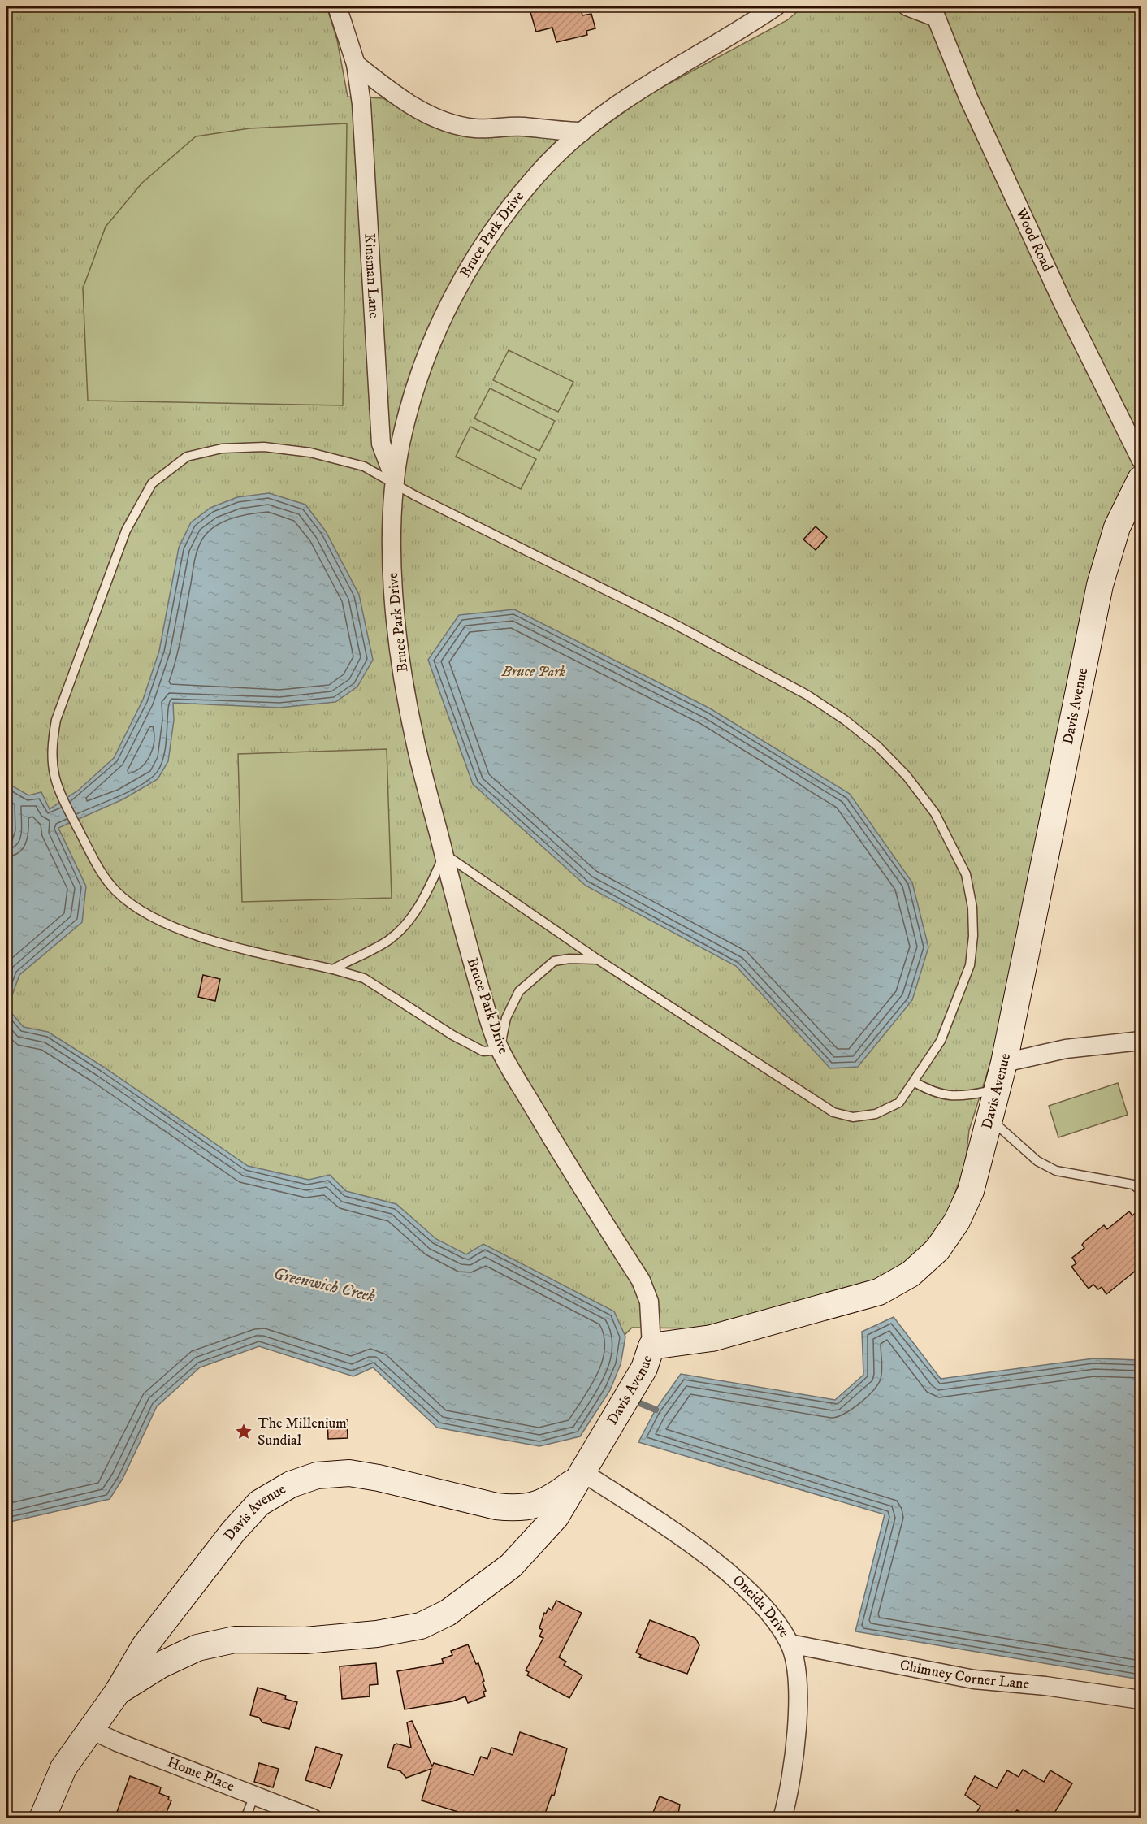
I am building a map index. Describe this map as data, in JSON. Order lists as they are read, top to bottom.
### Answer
{
  "streets": {
    "main road": ["Davis Avenue"],
    "street": [
      "Bruce Park Drive",
      "Wood Road",
      "Kinsman Lane",
      "Oneida Drive",
      "Chimney Corner Lane",
      "Home Place"
    ]
  },
  "crossings": [
    ["Bruce Park Drive", "Kinsman Lane"],
    ["Bruce Park Drive", "Davis Avenue"],
    ["Davis Avenue", "Oneida Drive"],
    ["Davis Avenue", "Home Place"],
    ["Oneida Drive", "Chimney Corner Lane"]
  ],
  "water": ["Greenwich Creek"],
  "parks": ["Bruce Park"],
  "places": {
    "place": ["The Millenium Sundial"]
  }
}
